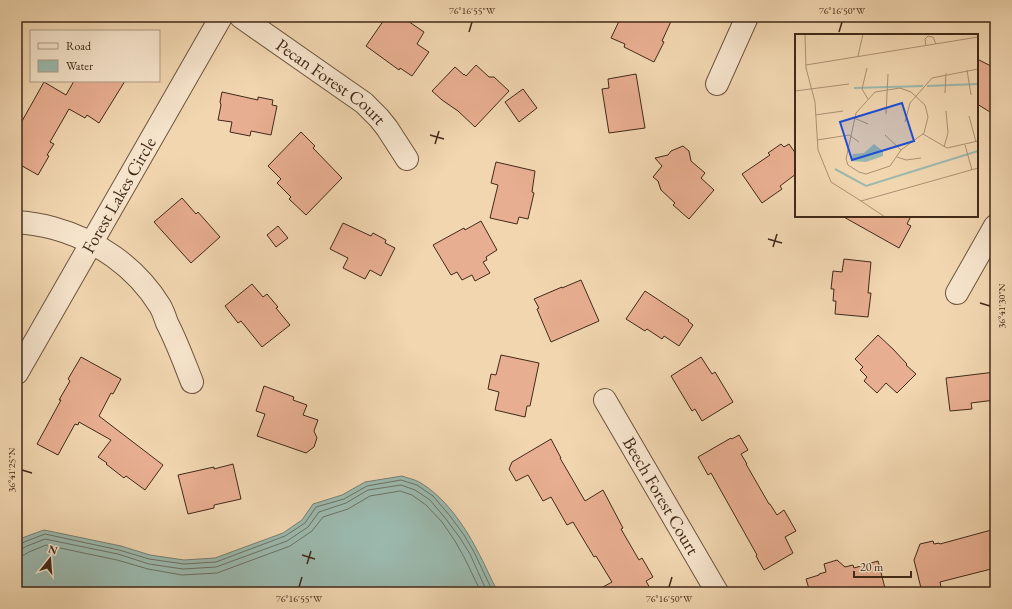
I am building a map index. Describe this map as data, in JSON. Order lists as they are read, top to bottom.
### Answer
{
  "streets": {
    "street": ["Pecan Forest Court", "Forest Lakes Circle", "Beech Forest Court"]
  },
  "legend": ["Road", "Water"],
  "scale_bar": "20 m",
  "north": "top",
  "coordinates": [
    "76°16'55\"W",
    "76°16'50\"W",
    "36°41'30\"N",
    "36°41'25\"N"
  ]
}
